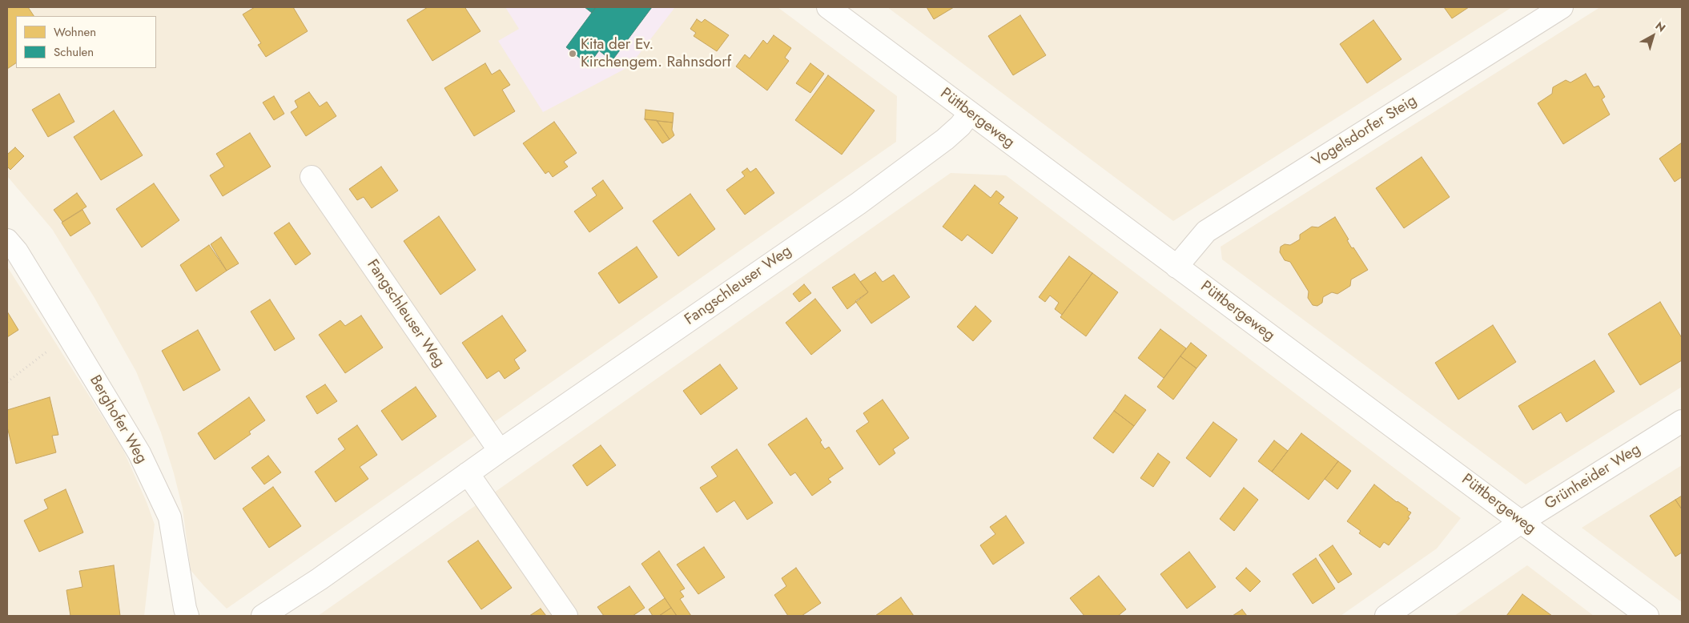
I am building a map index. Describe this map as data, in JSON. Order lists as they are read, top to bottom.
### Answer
{
  "streets": {
    "street": [
      "Püttbergeweg",
      "Vogelsdorfer Steig",
      "Fangschleuser Weg",
      "Berghofer Weg",
      "Grünheider Weg"
    ]
  },
  "crossings": [
    ["Püttbergeweg", "Vogelsdorfer Steig"],
    ["Püttbergeweg", "Fangschleuser Weg"],
    ["Püttbergeweg", "Grünheider Weg"]
  ],
  "places": ["Kita der Ev. Kirchengem. Rahnsdorf"],
  "legend": ["Wohnen", "Schulen"],
  "north": "top right"
}
